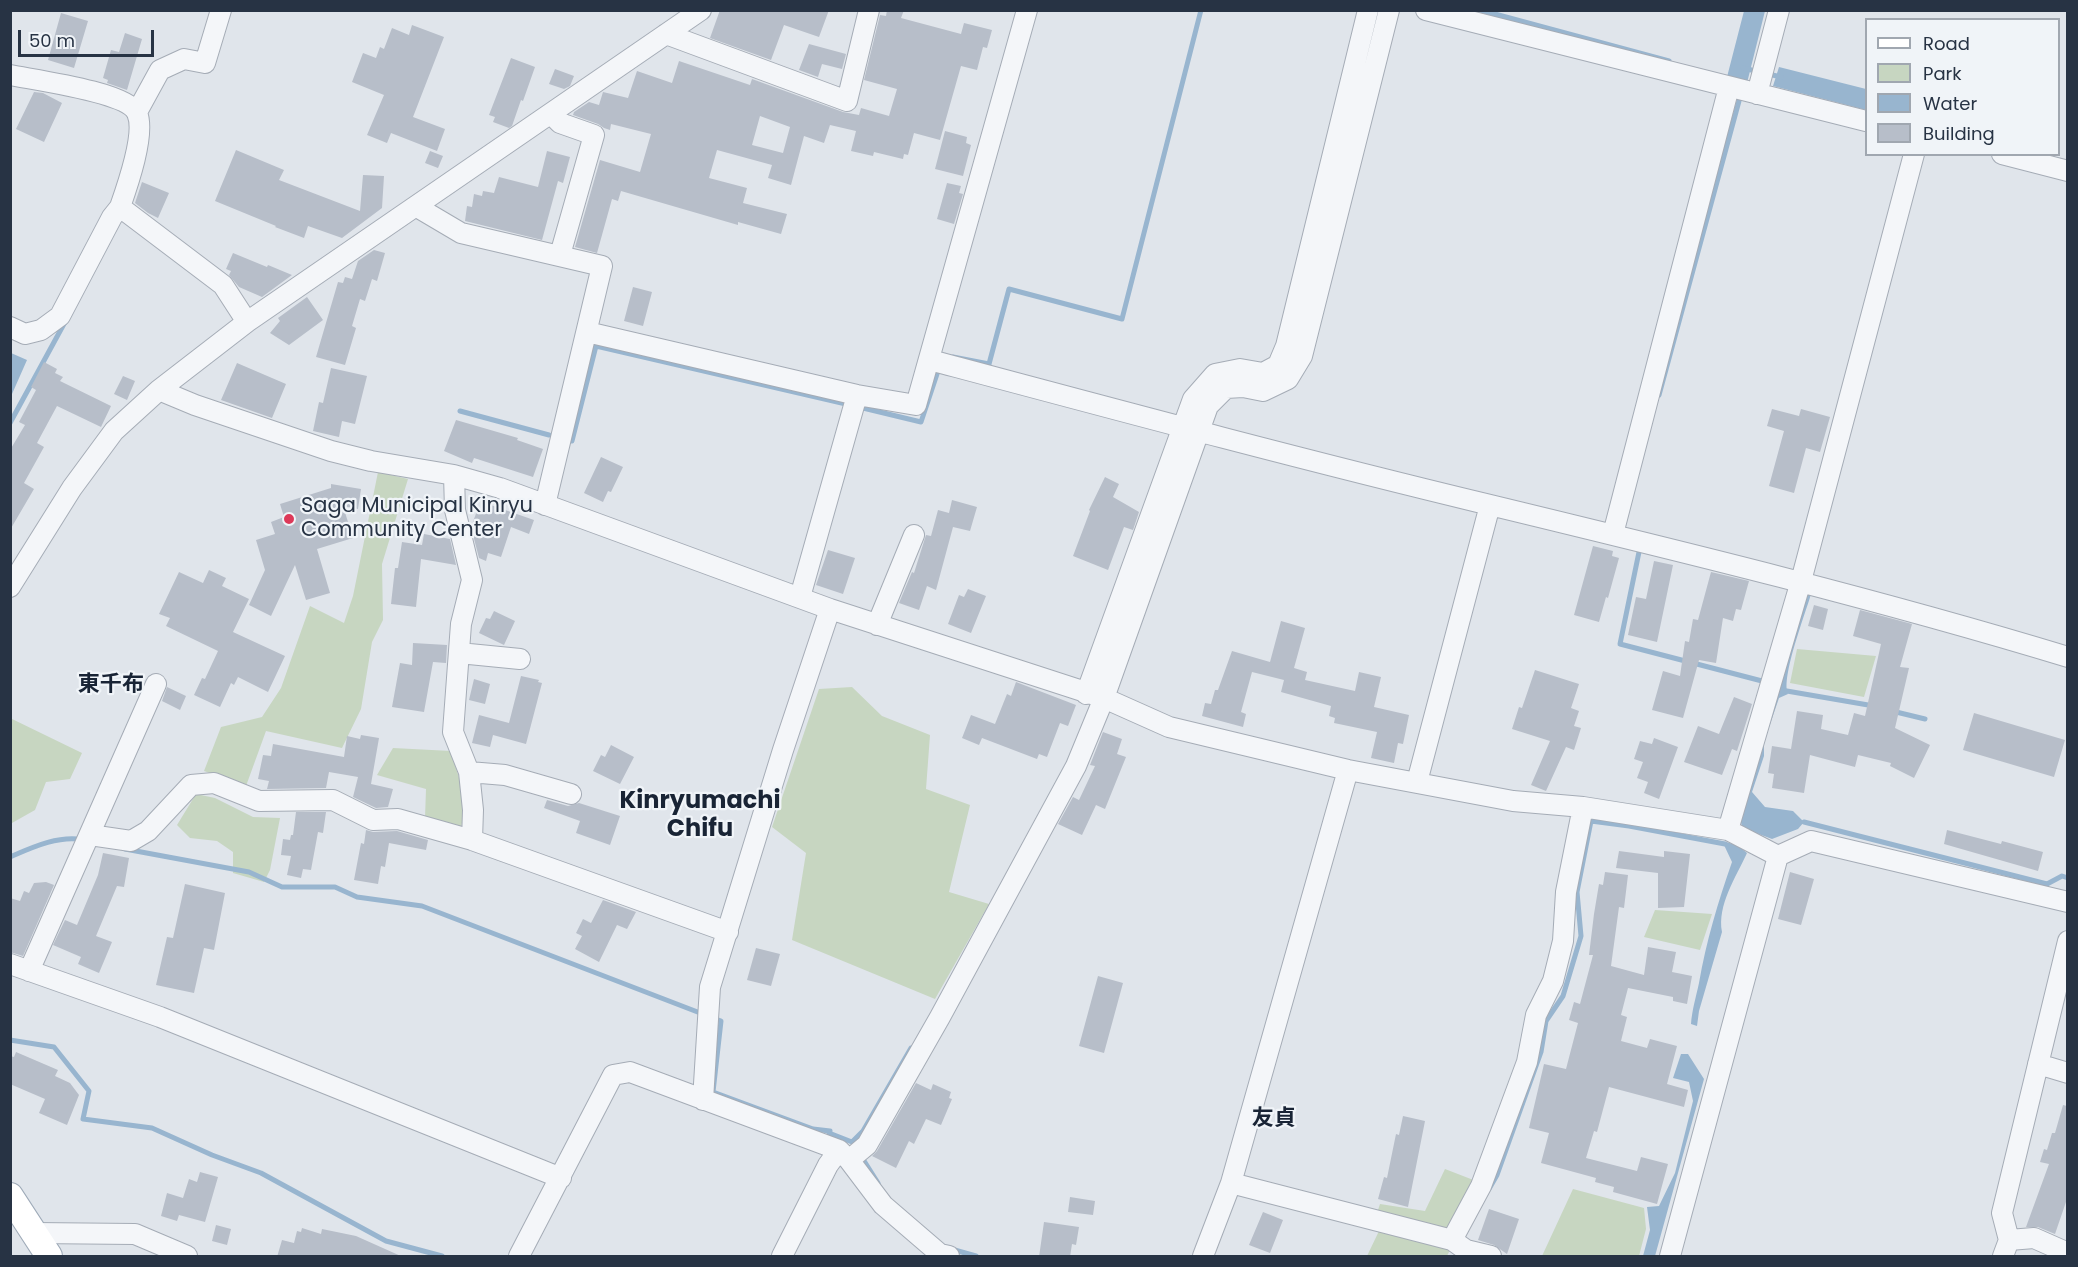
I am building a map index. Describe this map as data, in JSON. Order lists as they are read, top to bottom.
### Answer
{
  "districts": ["東千布", "Kinryumachi Chifu", "友貞"],
  "places": ["Saga Municipal Kinryu Community Center"],
  "legend": [
    "Road",
    "Park",
    "Water",
    "Building"
  ],
  "scale_bar": "50 m"
}
